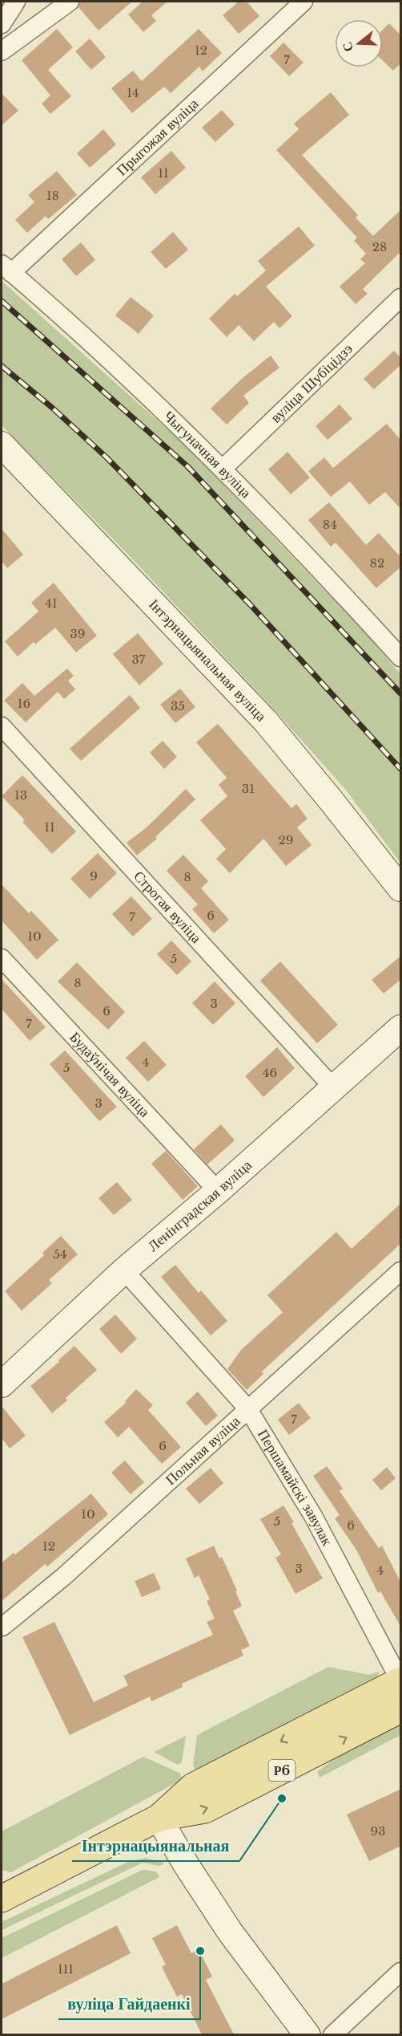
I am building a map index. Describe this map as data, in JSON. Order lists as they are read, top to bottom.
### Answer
{
  "streets": {
    "main road": ["Р6"],
    "street": [
      "Прыгожая вуліца",
      "вуліца Шубіцідзэ",
      "Чыгуначная вуліца",
      "Інтэрнацыянальная вуліца",
      "Строгая вуліца",
      "Будаўнічая вуліца",
      "Ленінградская вуліца",
      "Польная вуліца",
      "Першамайскі завулак"
    ]
  },
  "crossings": [
    ["Прыгожая вуліца", "Чыгуначная вуліца"],
    ["вуліца Шубіцідзэ", "Чыгуначная вуліца"],
    ["Строгая вуліца", "Ленінградская вуліца"],
    ["Будаўнічая вуліца", "Ленінградская вуліца"],
    ["Ленінградская вуліца", "Першамайскі завулак"],
    ["Польная вуліца", "Першамайскі завулак"],
    ["Першамайскі завулак", "Р6"]
  ],
  "places": ["Інтэрнацыянальная", "вуліца Гайдаенкі"],
  "house_numbers": [
    "12",
    "7",
    "14",
    "11",
    "18",
    "28",
    "84",
    "82",
    "41",
    "39",
    "37",
    "16",
    "35",
    "31",
    "13",
    "11",
    "29",
    "9",
    "8",
    "6",
    "7",
    "10",
    "5",
    "8",
    "3",
    "6",
    "7",
    "4",
    "5",
    "46",
    "3",
    "54",
    "7",
    "6",
    "10",
    "5",
    "6",
    "12",
    "3",
    "4",
    "93",
    "111"
  ],
  "north": "left"
}
